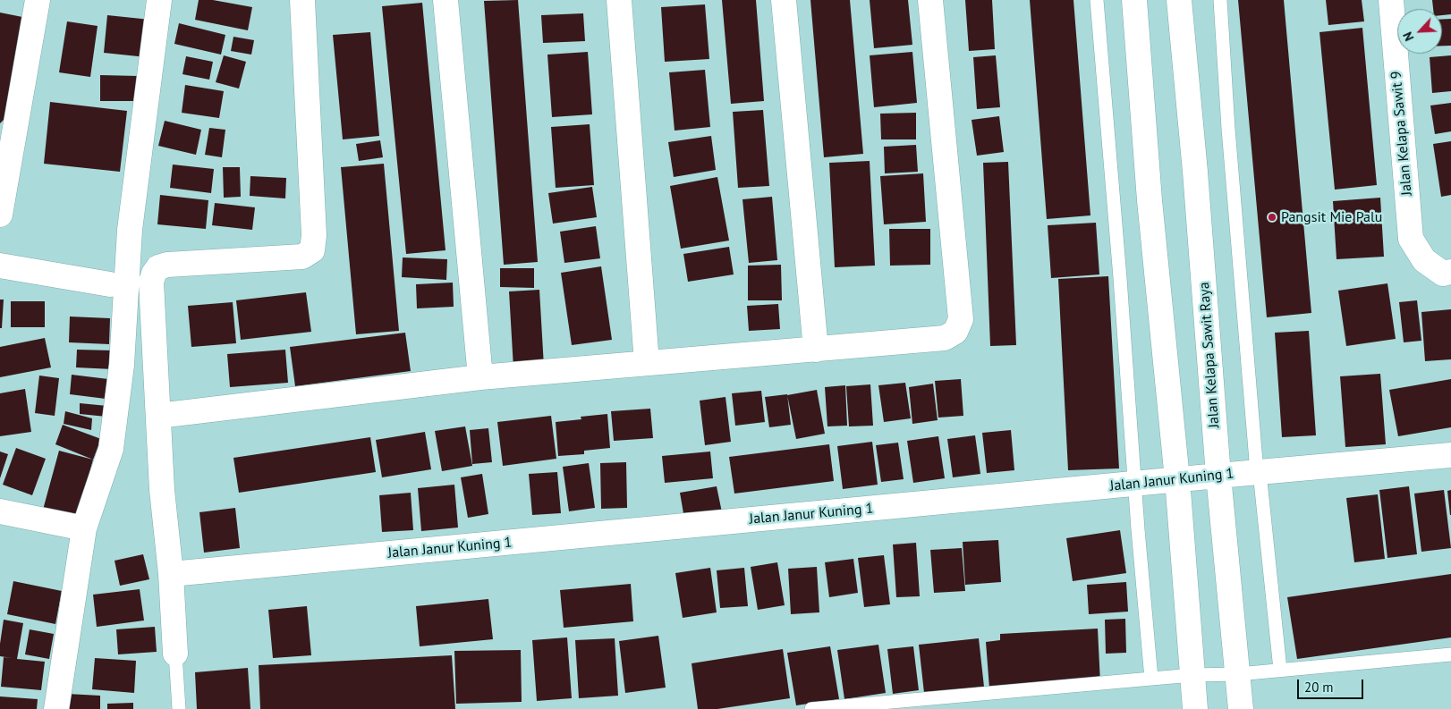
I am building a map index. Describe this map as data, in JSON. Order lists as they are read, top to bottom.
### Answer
{
  "streets": {
    "street": ["Jalan Kelapa Sawit 9", "Jalan Kelapa Sawit Raya", "Jalan Janur Kuning 1"]
  },
  "crossings": [
    ["Jalan Kelapa Sawit Raya", "Jalan Janur Kuning 1"]
  ],
  "places": ["Pangsit Mie Palu"],
  "scale_bar": "20 m",
  "north": "bottom left"
}
